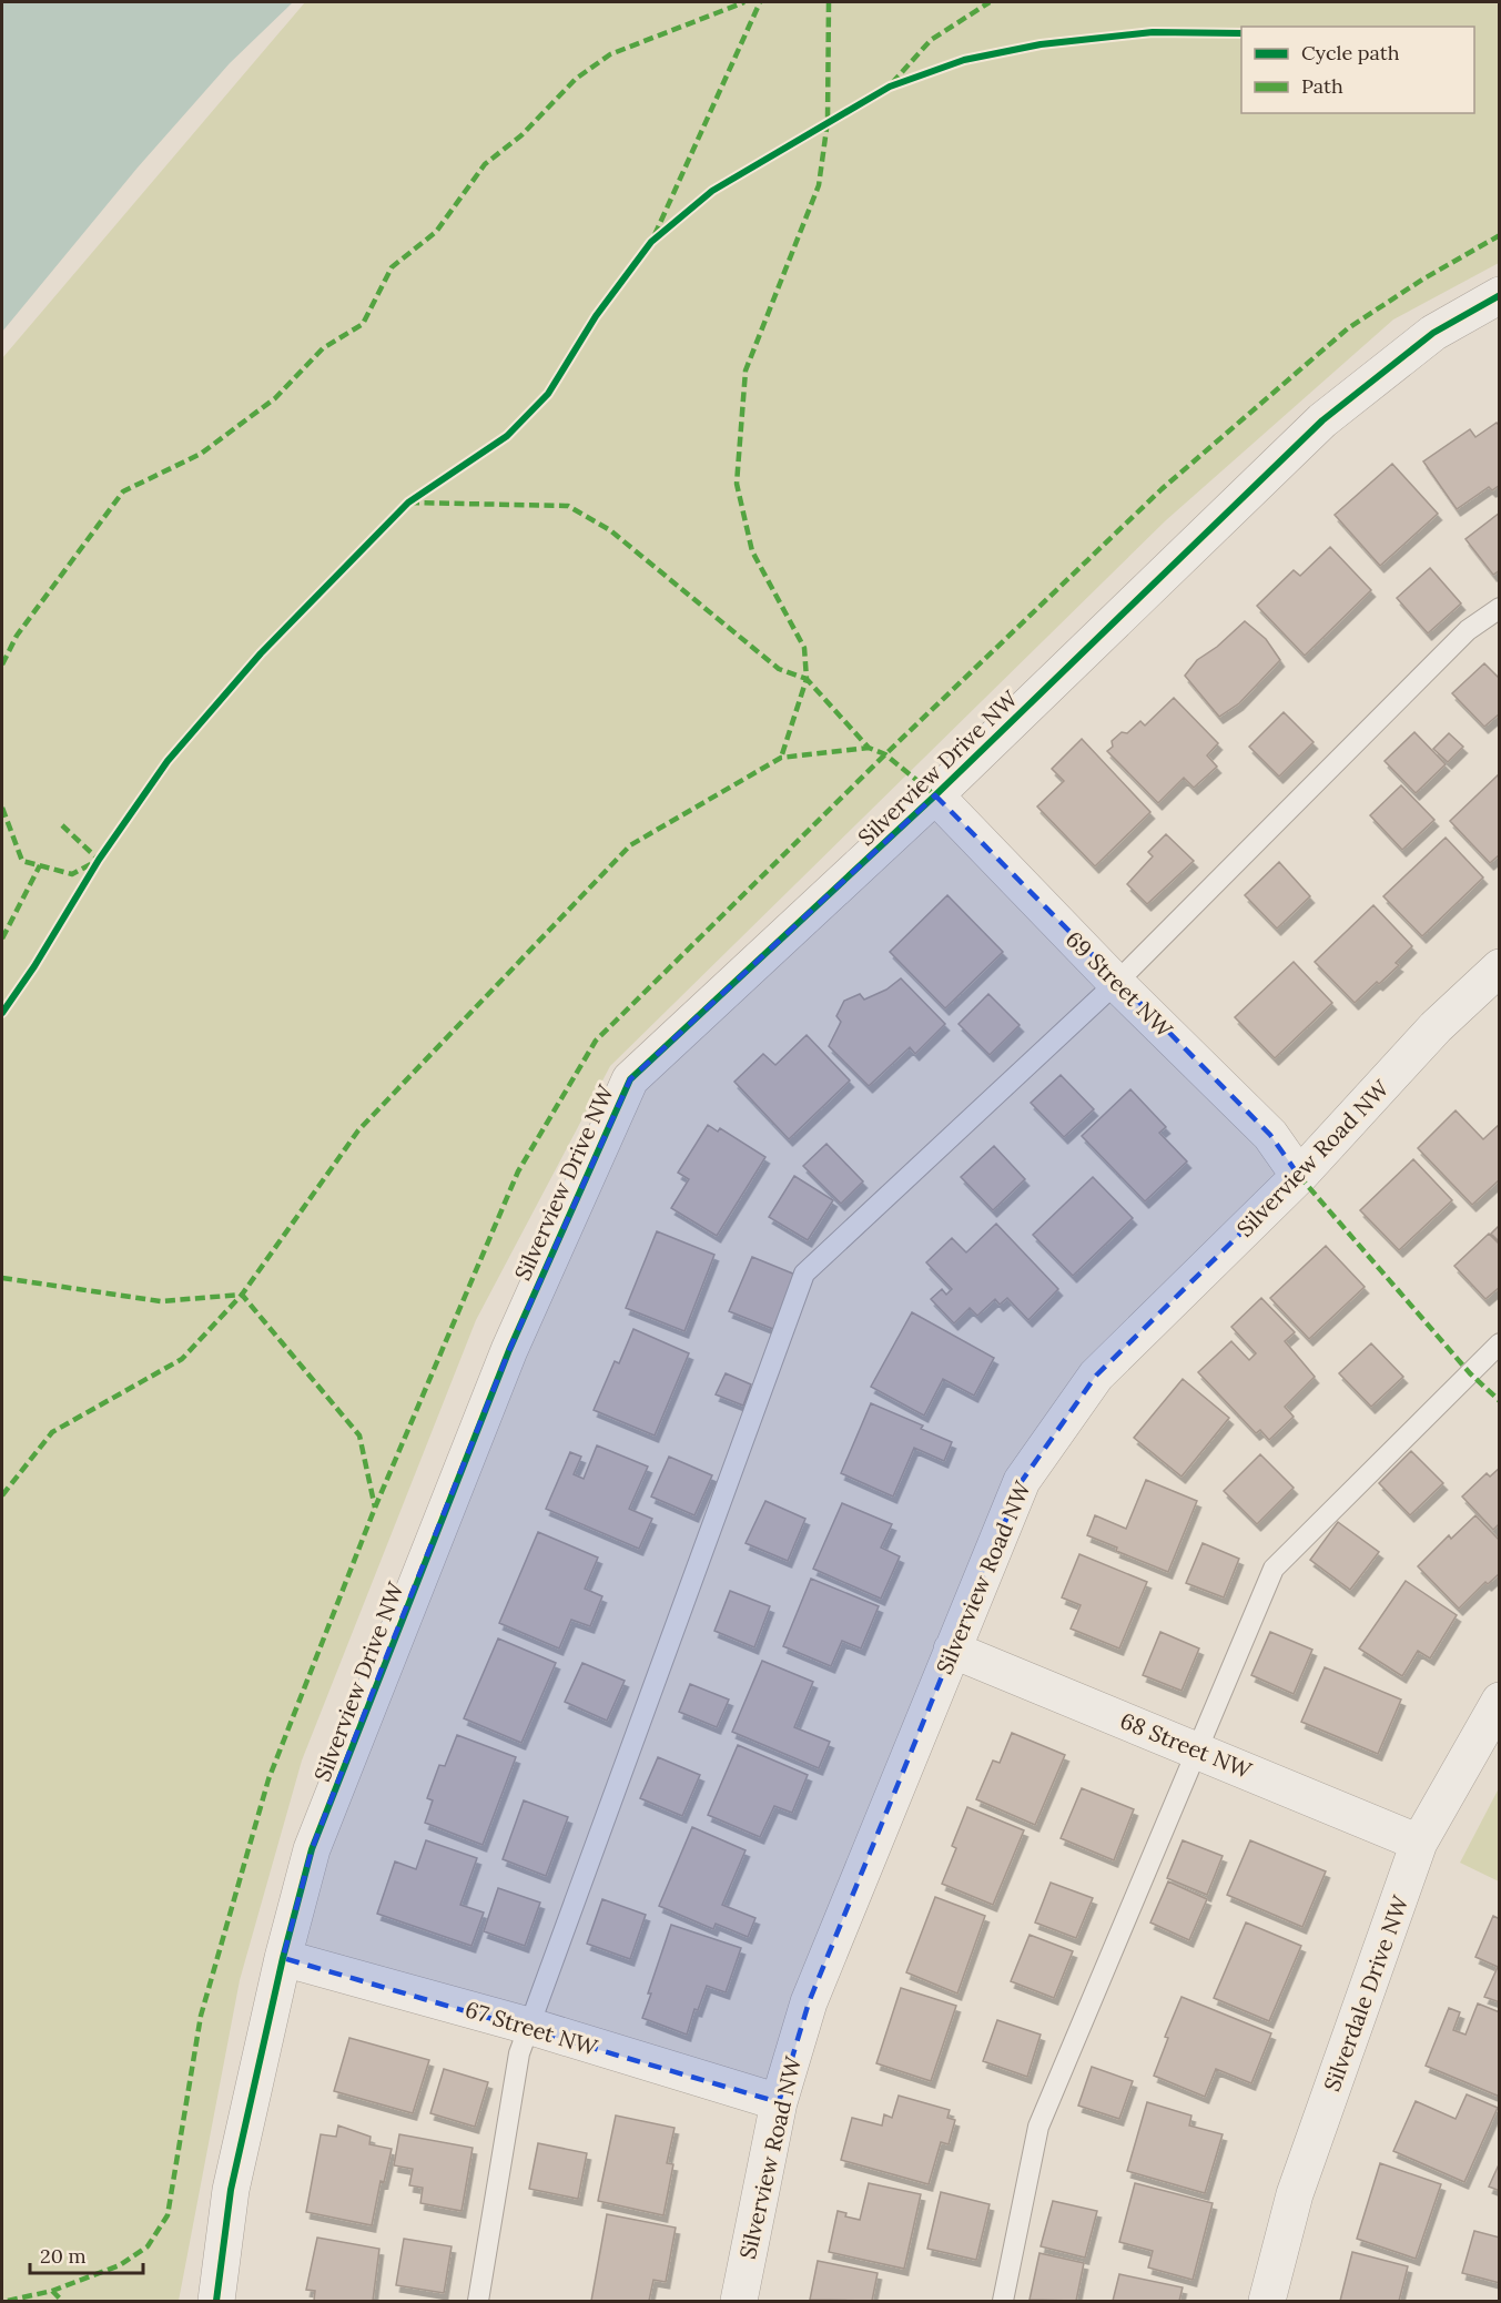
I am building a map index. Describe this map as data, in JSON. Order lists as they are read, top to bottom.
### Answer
{
  "streets": {
    "street": [
      "Silverview Drive NW",
      "69 Street NW",
      "Silverview Road NW",
      "68 Street NW",
      "Silverdale Drive NW",
      "67 Street NW"
    ]
  },
  "crossings": [
    ["Silverview Drive NW", "69 Street NW"],
    ["Silverview Drive NW", "67 Street NW"],
    ["69 Street NW", "Silverview Road NW"],
    ["Silverview Road NW", "68 Street NW"],
    ["Silverview Road NW", "67 Street NW"],
    ["68 Street NW", "Silverdale Drive NW"]
  ],
  "legend": ["Cycle path", "Path"],
  "scale_bar": "20 m"
}
